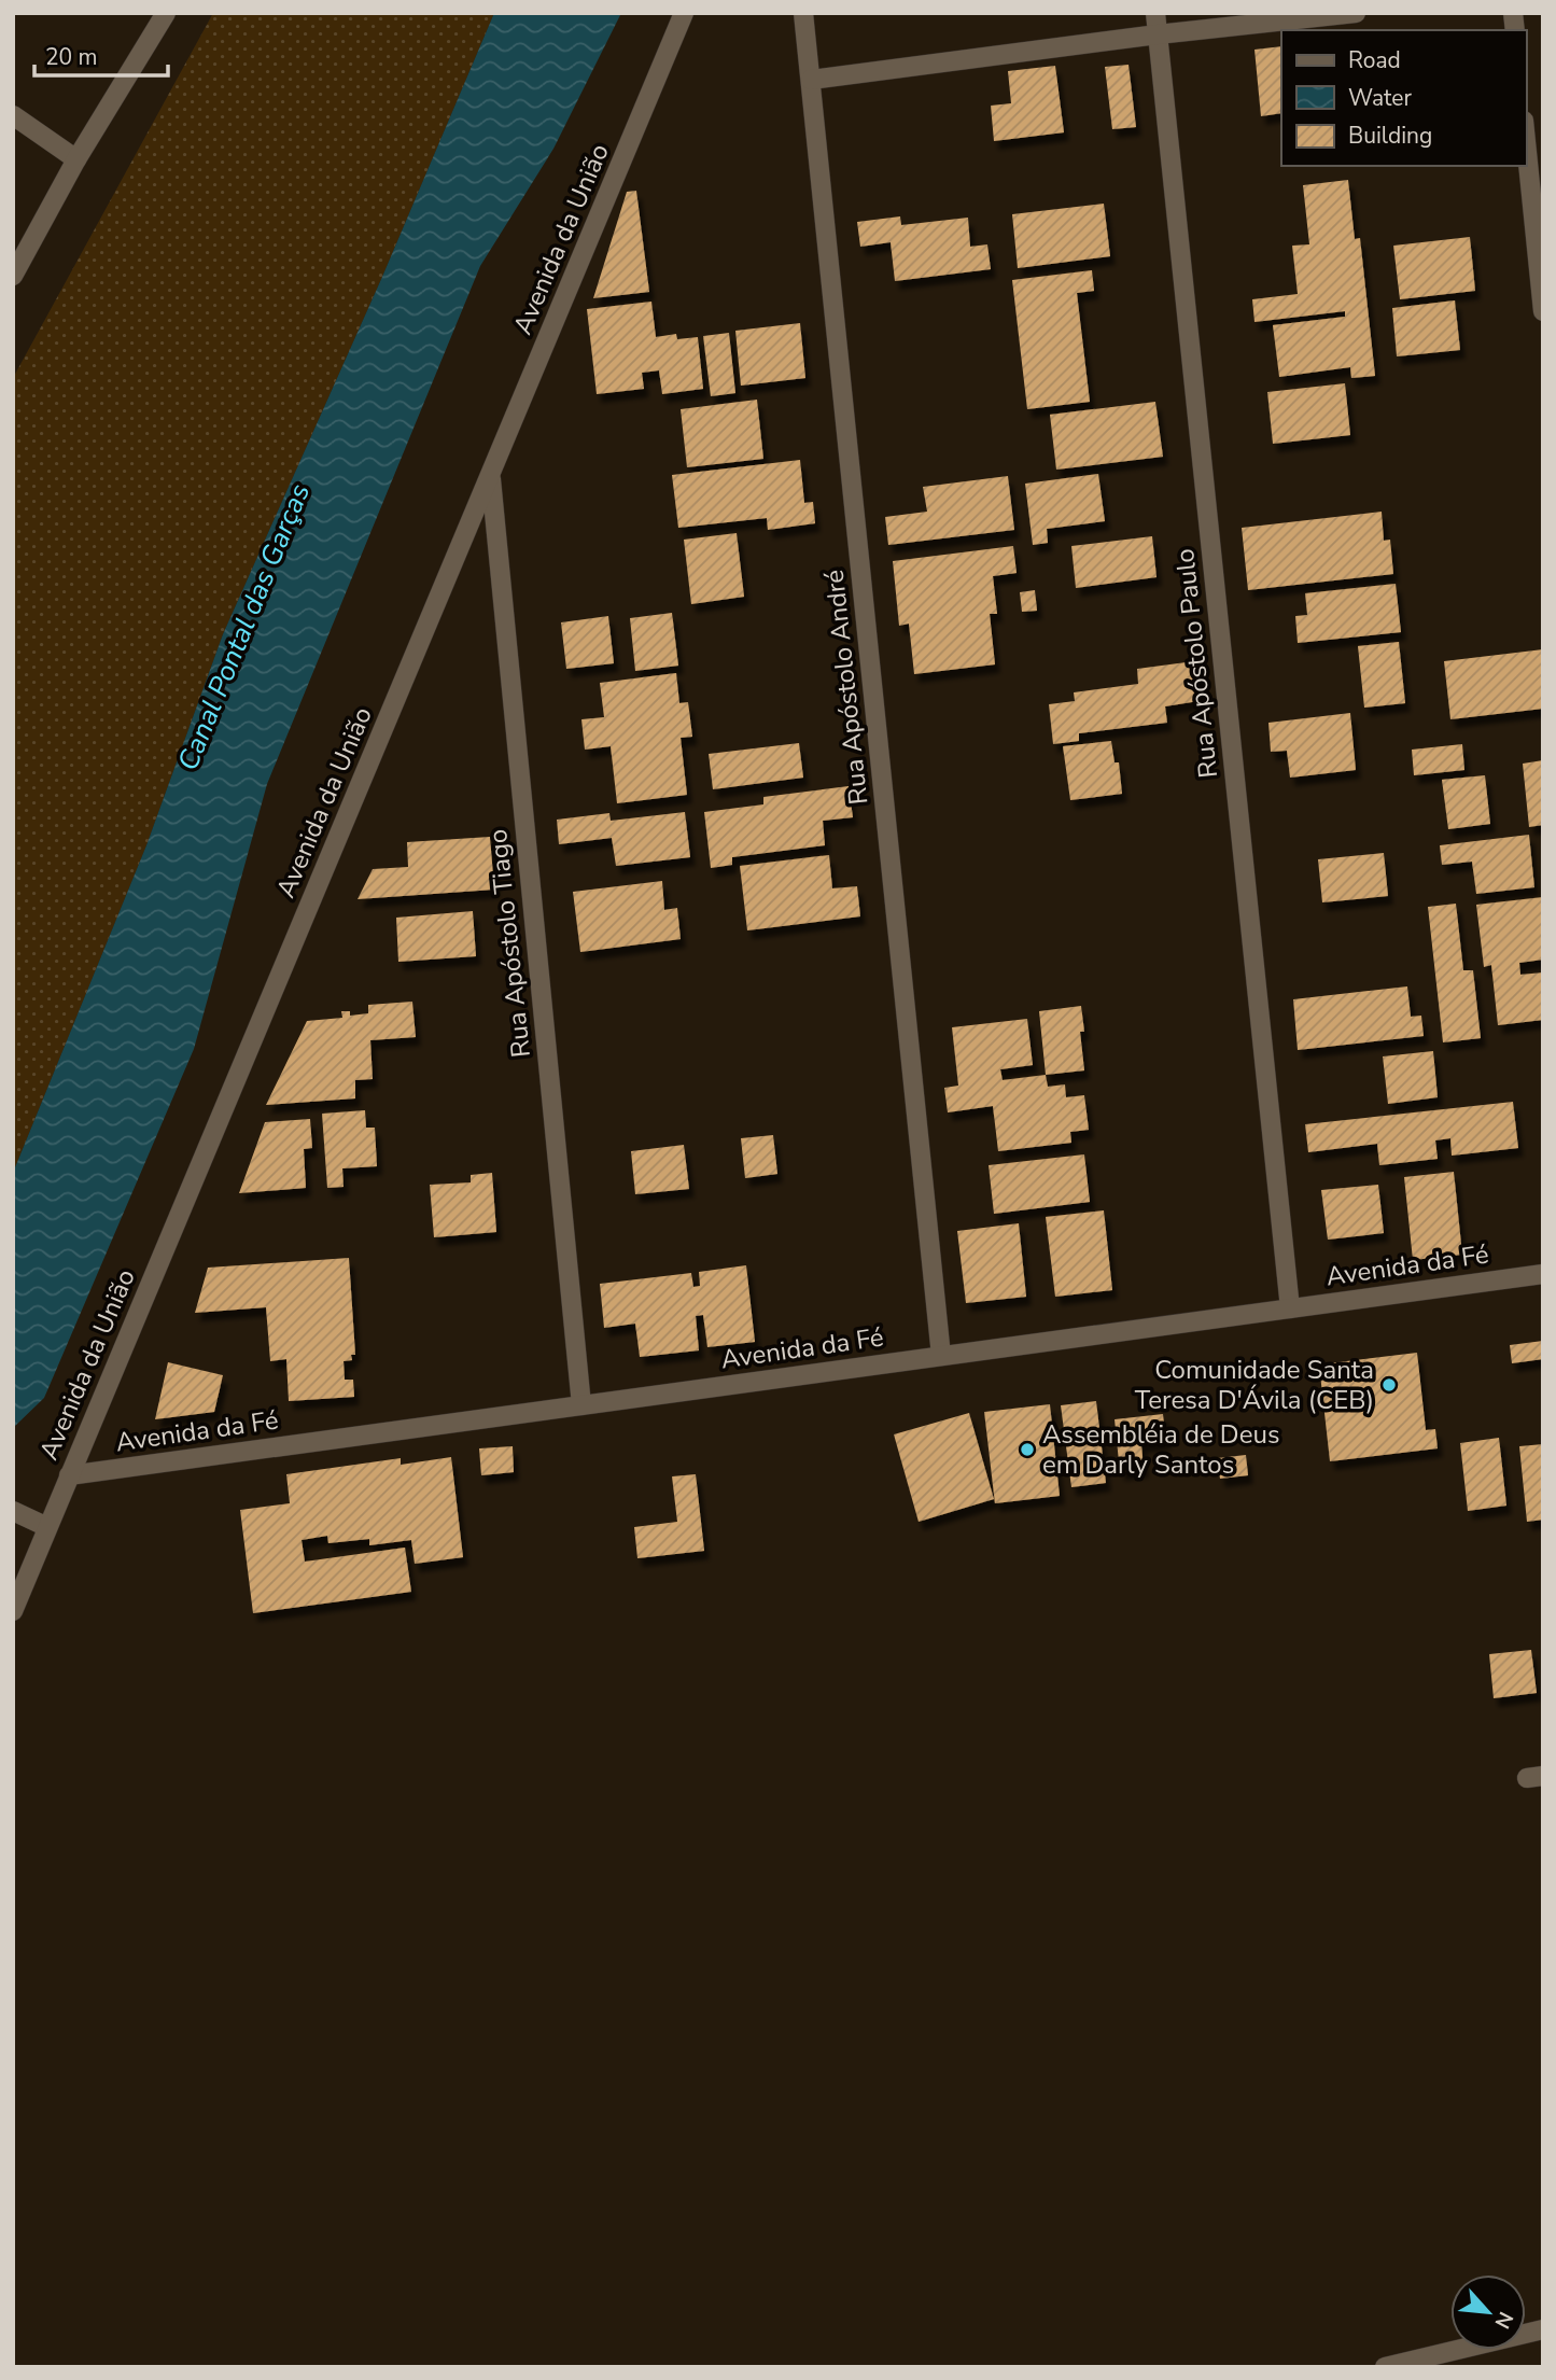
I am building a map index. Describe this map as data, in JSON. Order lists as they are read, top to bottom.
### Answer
{
  "streets": {
    "street": [
      "Avenida da União",
      "Rua Apóstolo Paulo",
      "Rua Apóstolo André",
      "Rua Apóstolo Tiago",
      "Avenida da Fé"
    ]
  },
  "crossings": [
    ["Avenida da União", "Rua Apóstolo Tiago"],
    ["Avenida da União", "Avenida da Fé"],
    ["Rua Apóstolo Paulo", "Avenida da Fé"],
    ["Rua Apóstolo André", "Avenida da Fé"],
    ["Rua Apóstolo Tiago", "Avenida da Fé"]
  ],
  "water": ["Canal Pontal das Garças"],
  "places": ["Comunidade Santa Teresa D'Ávila (CEB)", "Assembléia de Deus em Darly Santos"],
  "legend": ["Road", "Water", "Building"],
  "scale_bar": "20 m",
  "north": "bottom right"
}
